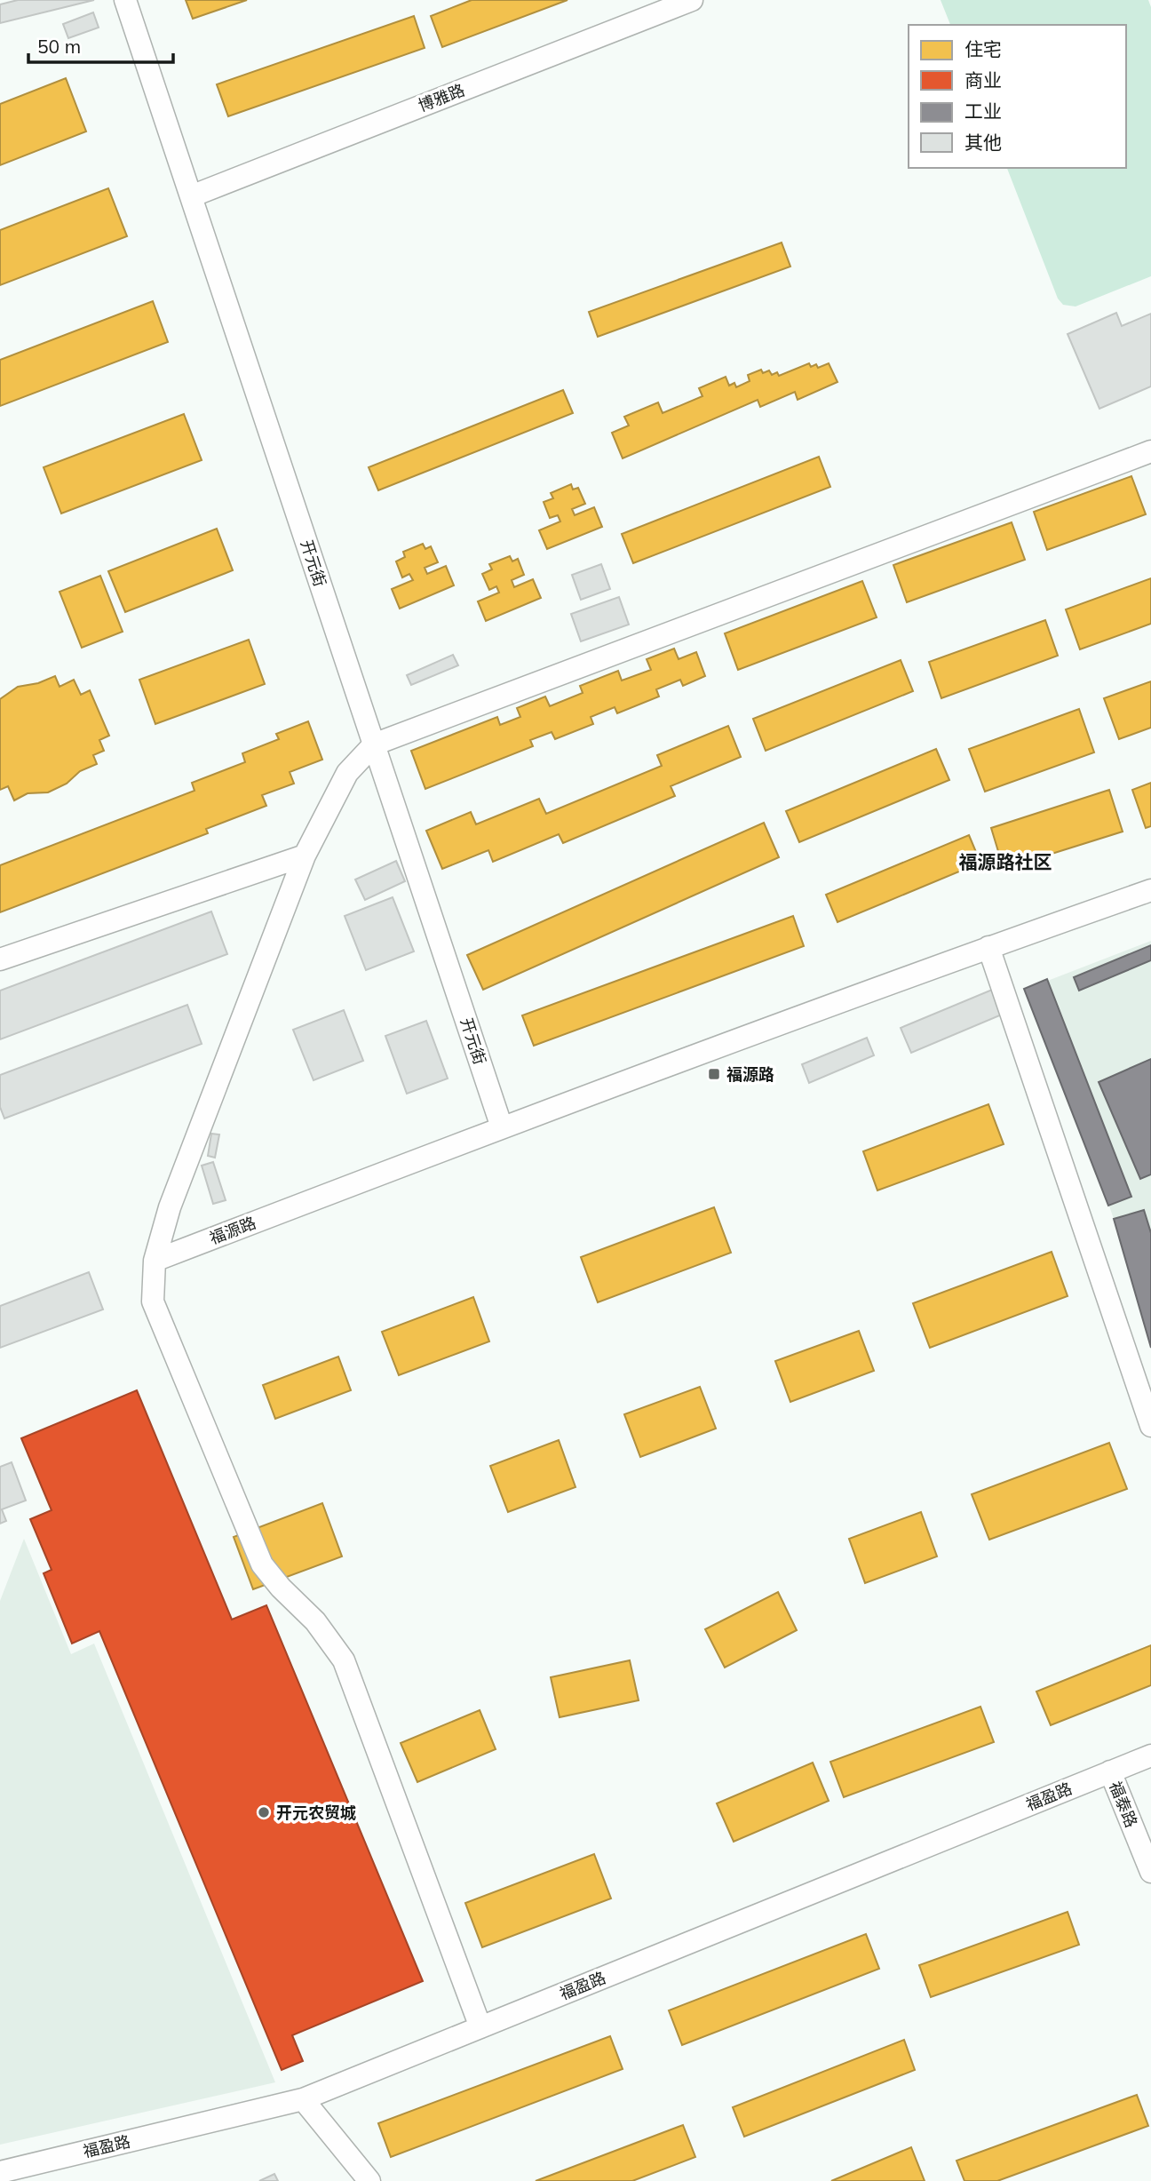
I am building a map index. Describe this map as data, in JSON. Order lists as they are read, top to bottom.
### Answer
{
  "streets": {
    "street": [
      "博雅路",
      "开元街",
      "福源路",
      "福盈路",
      "福泰路"
    ]
  },
  "crossings": [
    ["博雅路", "开元街"],
    ["开元街", "福源路"],
    ["福盈路", "福泰路"]
  ],
  "districts": ["福源路社区"],
  "places": {
    "transit": ["福源路"],
    "other": ["开元农贸城"]
  },
  "legend": [
    "住宅",
    "商业",
    "工业",
    "其他"
  ],
  "scale_bar": "50 m"
}
